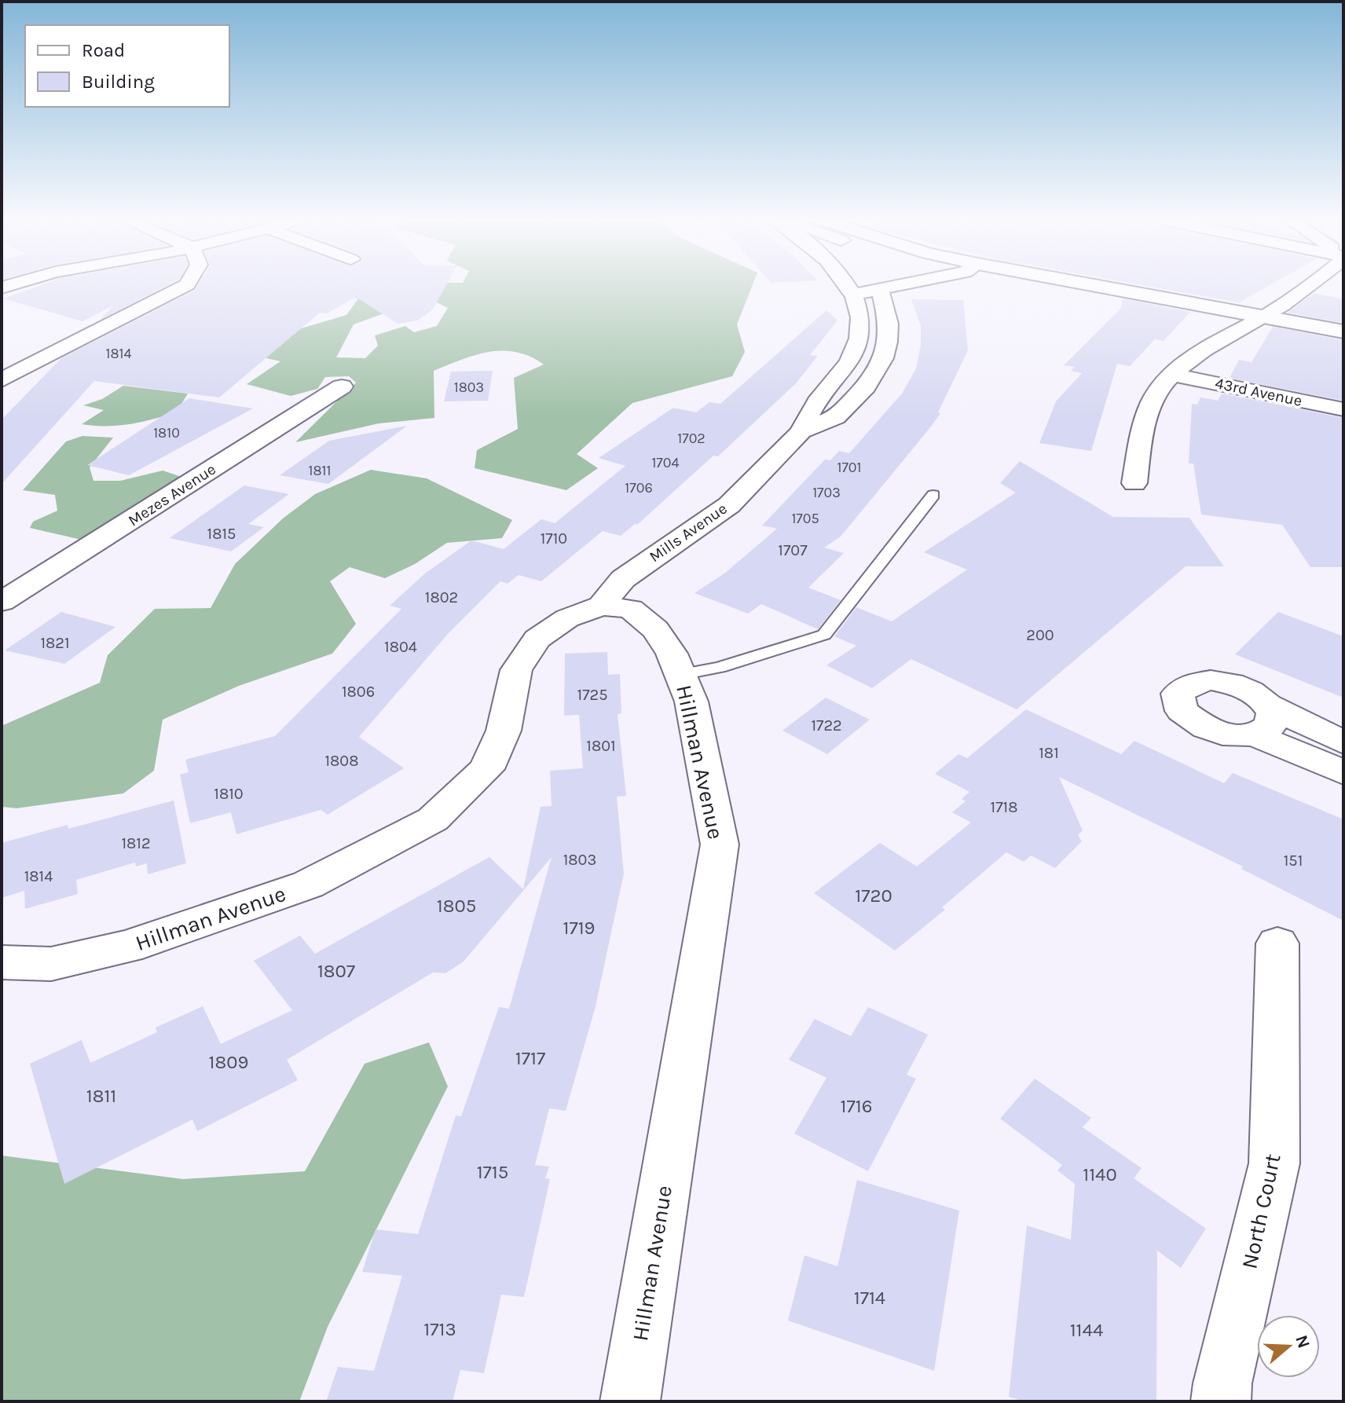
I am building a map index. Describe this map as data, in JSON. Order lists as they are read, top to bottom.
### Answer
{
  "streets": {
    "street": [
      "43rd Avenue",
      "Mezes Avenue",
      "Mills Avenue",
      "Hillman Avenue",
      "North Court"
    ]
  },
  "crossings": [
    ["Mills Avenue", "Hillman Avenue"]
  ],
  "house_numbers": [
    "1814",
    "1803",
    "1810",
    "1702",
    "1704",
    "1701",
    "1811",
    "1706",
    "1703",
    "1705",
    "1815",
    "1710",
    "1707",
    "1802",
    "200",
    "1821",
    "1804",
    "1806",
    "1725",
    "1722",
    "1801",
    "181",
    "1808",
    "1810",
    "1718",
    "1812",
    "1803",
    "151",
    "1814",
    "1720",
    "1805",
    "1719",
    "1807",
    "1717",
    "1809",
    "1811",
    "1716",
    "1715",
    "1140",
    "1714",
    "1713",
    "1144"
  ],
  "legend": ["Road", "Building"],
  "north": "right"
}
